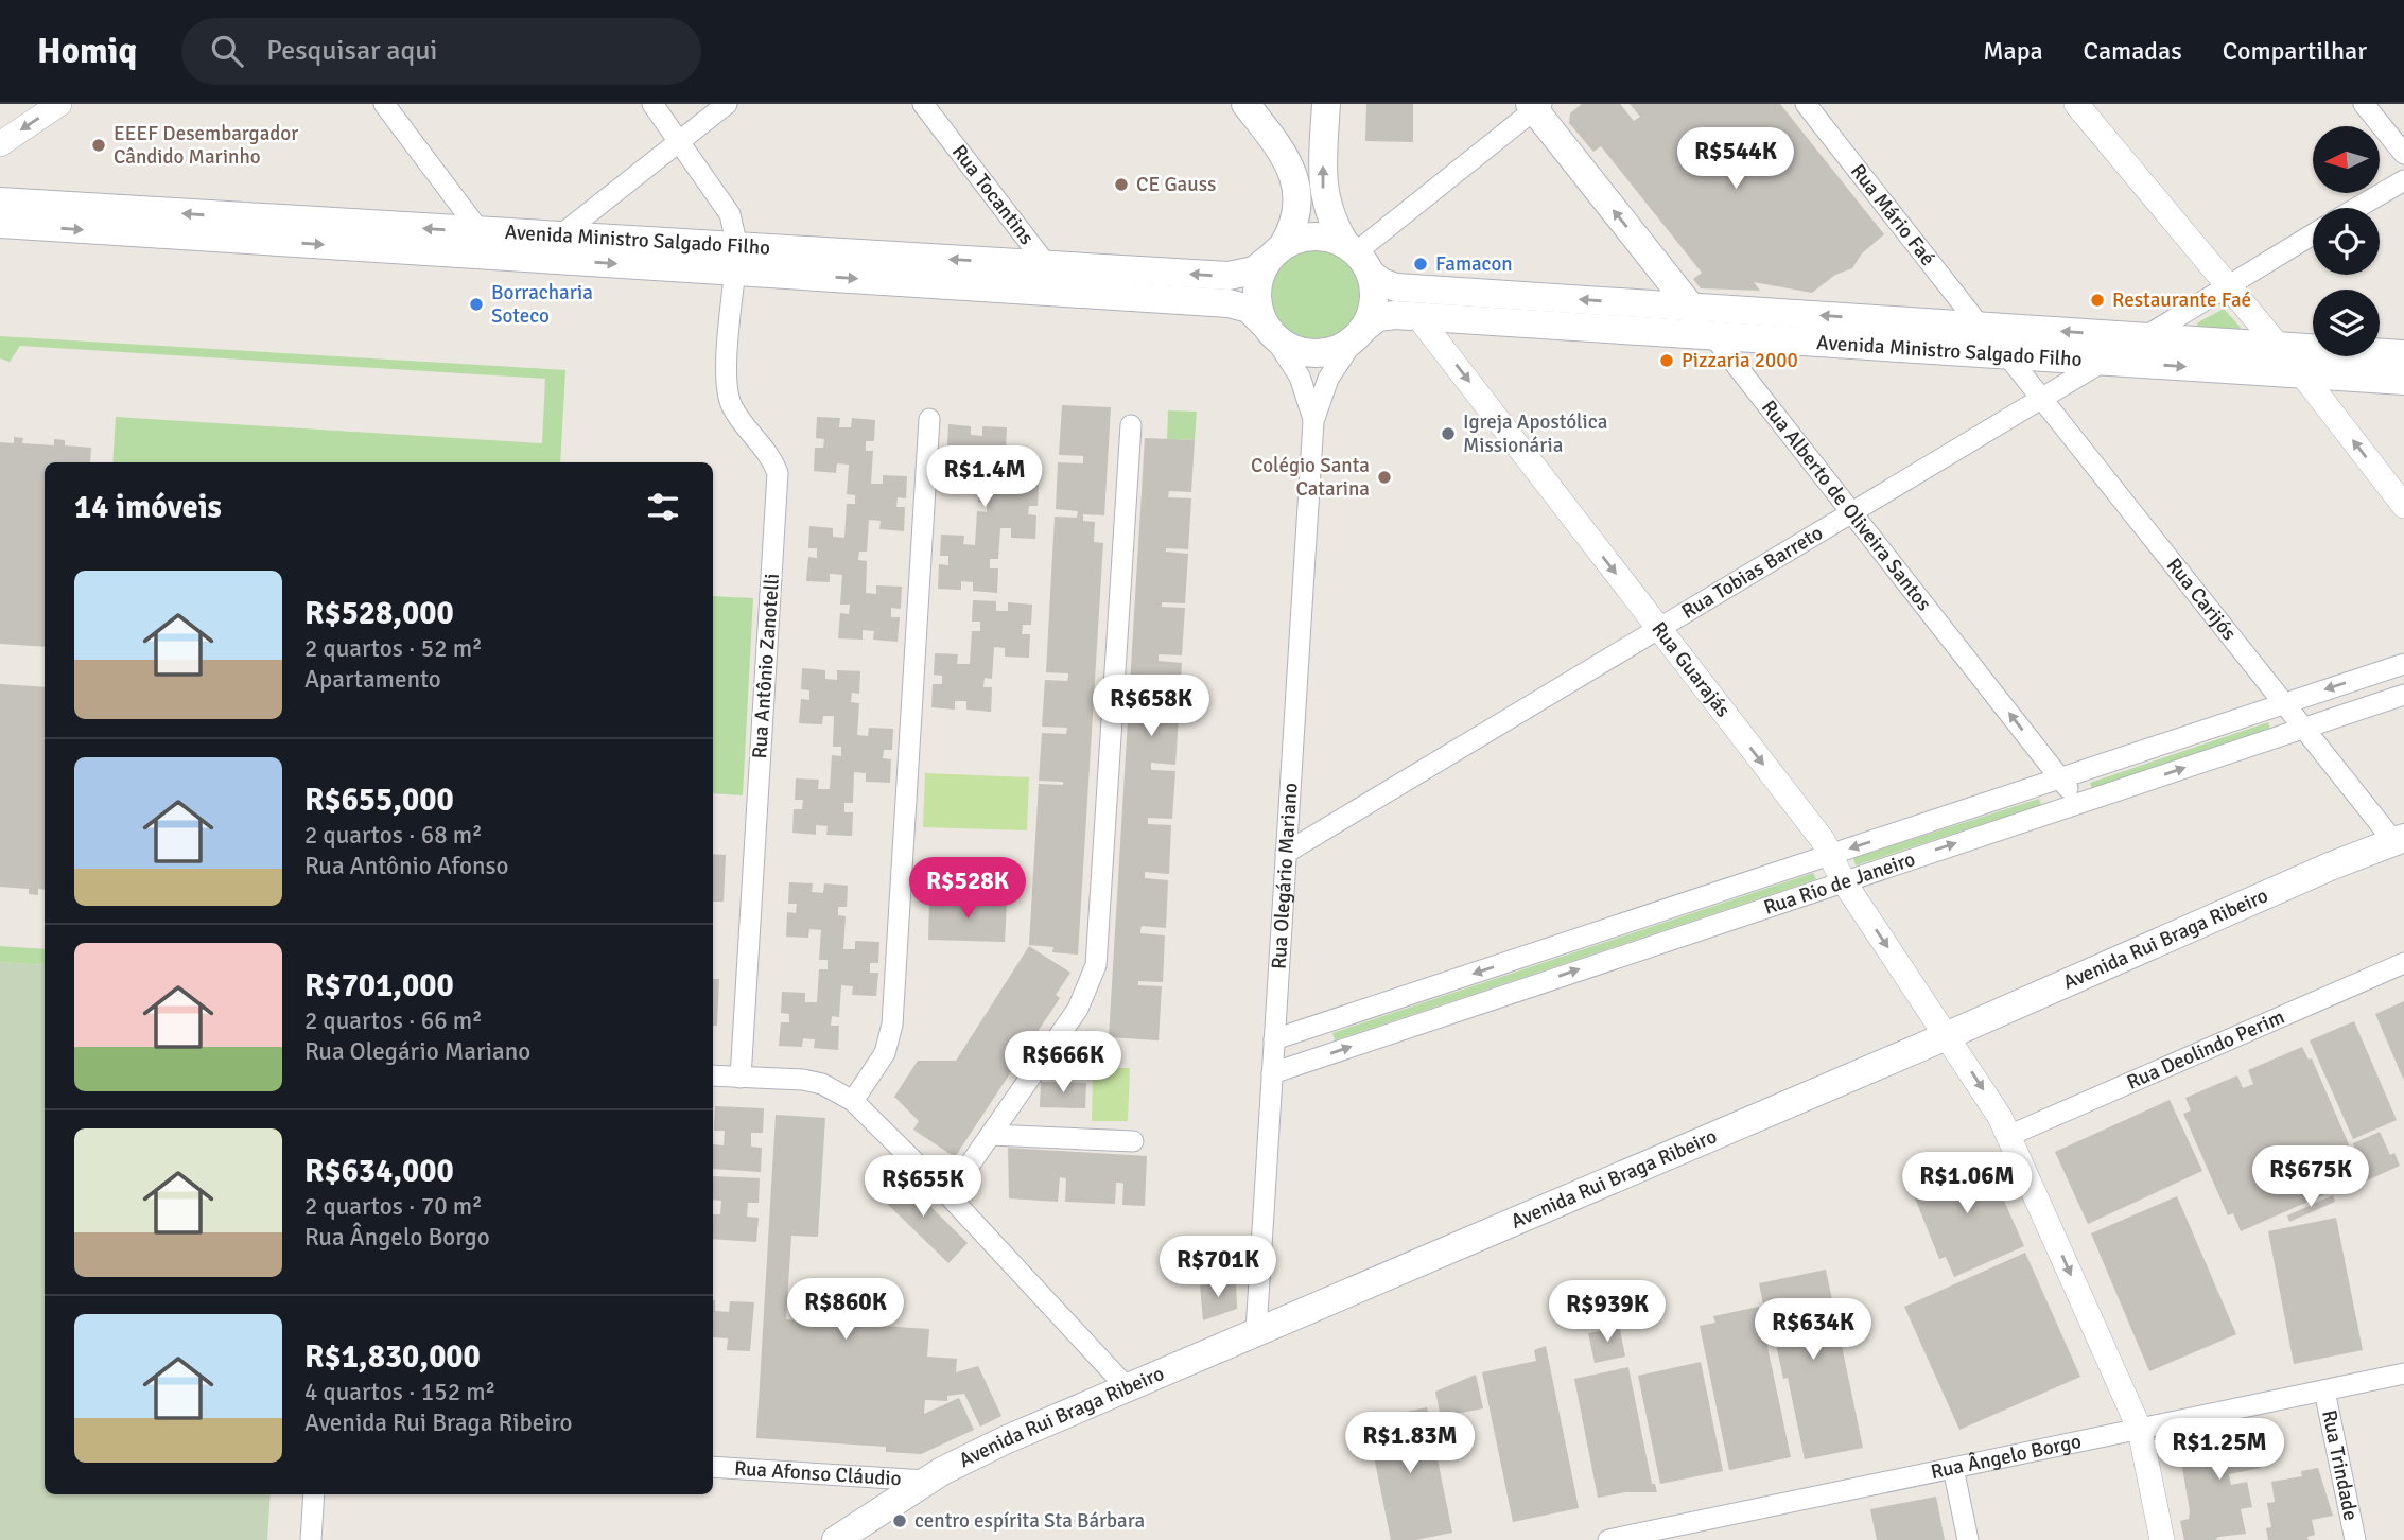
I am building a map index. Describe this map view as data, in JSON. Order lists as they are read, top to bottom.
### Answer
{
  "streets": {
    "main road": ["Avenida Ministro Salgado Filho", "Rua Alberto de Oliveira Santos", "Avenida Rui Braga Ribeiro"],
    "street": [
      "Rua Tocantins",
      "Rua Mário Faé",
      "Rua Tobias Barreto",
      "Rua Carijós",
      "Rua Antônio Zanotelli",
      "Rua Guarajás",
      "Rua Olegário Mariano",
      "Rua Rio de Janeiro",
      "Rua Deolindo Perim",
      "Rua Ângelo Borgo",
      "Rua Trindade",
      "Rua Afonso Cláudio"
    ]
  },
  "crossings": [
    ["Rua Tocantins", "Avenida Ministro Salgado Filho"],
    ["Rua Mário Faé", "Avenida Ministro Salgado Filho"],
    ["Avenida Ministro Salgado Filho", "Rua Alberto de Oliveira Santos"],
    ["Avenida Ministro Salgado Filho", "Rua Tobias Barreto"],
    ["Avenida Ministro Salgado Filho", "Rua Carijós"],
    ["Avenida Ministro Salgado Filho", "Rua Antônio Zanotelli"],
    ["Avenida Ministro Salgado Filho", "Rua Guarajás"],
    ["Avenida Ministro Salgado Filho", "Rua Olegário Mariano"],
    ["Rua Alberto de Oliveira Santos", "Rua Tobias Barreto"],
    ["Rua Alberto de Oliveira Santos", "Rua Rio de Janeiro"],
    ["Rua Tobias Barreto", "Rua Carijós"],
    ["Rua Tobias Barreto", "Rua Guarajás"],
    ["Rua Tobias Barreto", "Rua Olegário Mariano"],
    ["Rua Carijós", "Rua Rio de Janeiro"],
    ["Rua Carijós", "Avenida Rui Braga Ribeiro"],
    ["Rua Guarajás", "Rua Rio de Janeiro"],
    ["Rua Guarajás", "Avenida Rui Braga Ribeiro"],
    ["Rua Guarajás", "Rua Deolindo Perim"],
    ["Rua Guarajás", "Rua Ângelo Borgo"],
    ["Rua Olegário Mariano", "Rua Rio de Janeiro"],
    ["Rua Olegário Mariano", "Avenida Rui Braga Ribeiro"],
    ["Avenida Rui Braga Ribeiro", "Rua Afonso Cláudio"],
    ["Rua Ângelo Borgo", "Rua Trindade"]
  ],
  "one_way": ["Rua Alberto de Oliveira Santos", "Rua Guarajás"],
  "places": [
    "EEEF Desembargador Cândido Marinho",
    "CE Gauss",
    "Famacon",
    "Restaurante Faé",
    "Borracharia Soteco",
    "Pizzaria 2000",
    "Igreja Apostólica Missionária",
    "Colégio Santa Catarina",
    "centro espírita Sta Bárbara"
  ],
  "north": "left",
  "page": {
    "header": "Homiq",
    "search": "Pesquisar aqui",
    "nav": ["Mapa", "Camadas", "Compartilhar"],
    "price": [
      "R$544K",
      "R$1.4M",
      "R$658K",
      "R$528K",
      "R$666K",
      "R$675K",
      "R$1.06M",
      "R$655K",
      "R$701K",
      "R$860K",
      "R$939K",
      "R$634K",
      "R$1.83M",
      "R$1.25M"
    ],
    "heading": "14 imóveis",
    "list": [
      {
        "name": "R$528,000",
        "note": "2 quartos · 52 m² · Apartamento"
      },
      {
        "name": "R$655,000",
        "note": "2 quartos · 68 m² · Rua Antônio Afonso"
      },
      {
        "name": "R$701,000",
        "note": "2 quartos · 66 m² · Rua Olegário Mariano"
      },
      {
        "name": "R$634,000",
        "note": "2 quartos · 70 m² · Rua Ângelo Borgo"
      },
      {
        "name": "R$1,830,000",
        "note": "4 quartos · 152 m² · Avenida Rui Braga Ribeiro"
      }
    ]
  }
}
